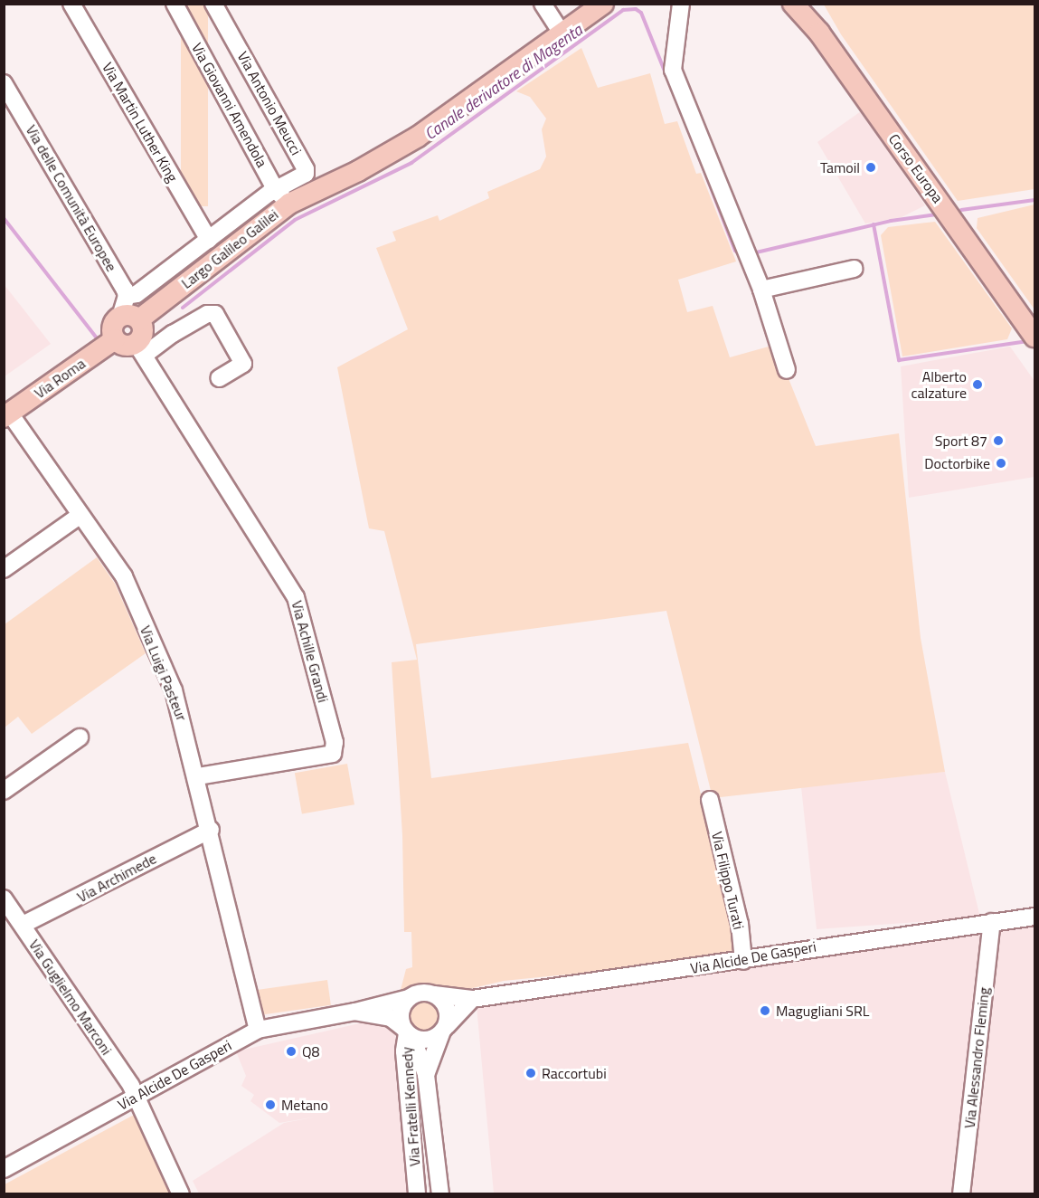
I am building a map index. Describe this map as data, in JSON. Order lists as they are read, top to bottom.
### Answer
{
  "streets": {
    "main road": ["Corso Europa", "Largo Galileo Galilei", "Via Roma"],
    "street": [
      "Via Antonio Meucci",
      "Via Giovanni Amendola",
      "Via Martin Luther King",
      "Via delle Comunità Europee",
      "Via Achille Grandi",
      "Via Luigi Pasteur",
      "Via Archimede",
      "Via Filippo Turati",
      "Via Alcide De Gasperi",
      "Via Guglielmo Marconi",
      "Via Alessandro Fleming",
      "Via Fratelli Kennedy"
    ]
  },
  "crossings": [
    ["Via Antonio Meucci", "Via Giovanni Amendola"],
    ["Via Antonio Meucci", "Largo Galileo Galilei"],
    ["Via Giovanni Amendola", "Largo Galileo Galilei"],
    ["Via Martin Luther King", "Largo Galileo Galilei"],
    ["Via delle Comunità Europee", "Largo Galileo Galilei"],
    ["Via Roma", "Via Luigi Pasteur"],
    ["Via Achille Grandi", "Via Luigi Pasteur"],
    ["Via Luigi Pasteur", "Via Archimede"],
    ["Via Luigi Pasteur", "Via Alcide De Gasperi"],
    ["Via Archimede", "Via Guglielmo Marconi"],
    ["Via Filippo Turati", "Via Alcide De Gasperi"],
    ["Via Alcide De Gasperi", "Via Guglielmo Marconi"],
    ["Via Alcide De Gasperi", "Via Alessandro Fleming"],
    ["Via Alcide De Gasperi", "Via Fratelli Kennedy"]
  ],
  "water": ["Canale derivatore di Magenta"],
  "places": [
    "Tamoil",
    "Alberto calzature",
    "Sport 87",
    "Doctorbike",
    "Magugliani SRL",
    "Q8",
    "Raccortubi",
    "Metano"
  ]
}
